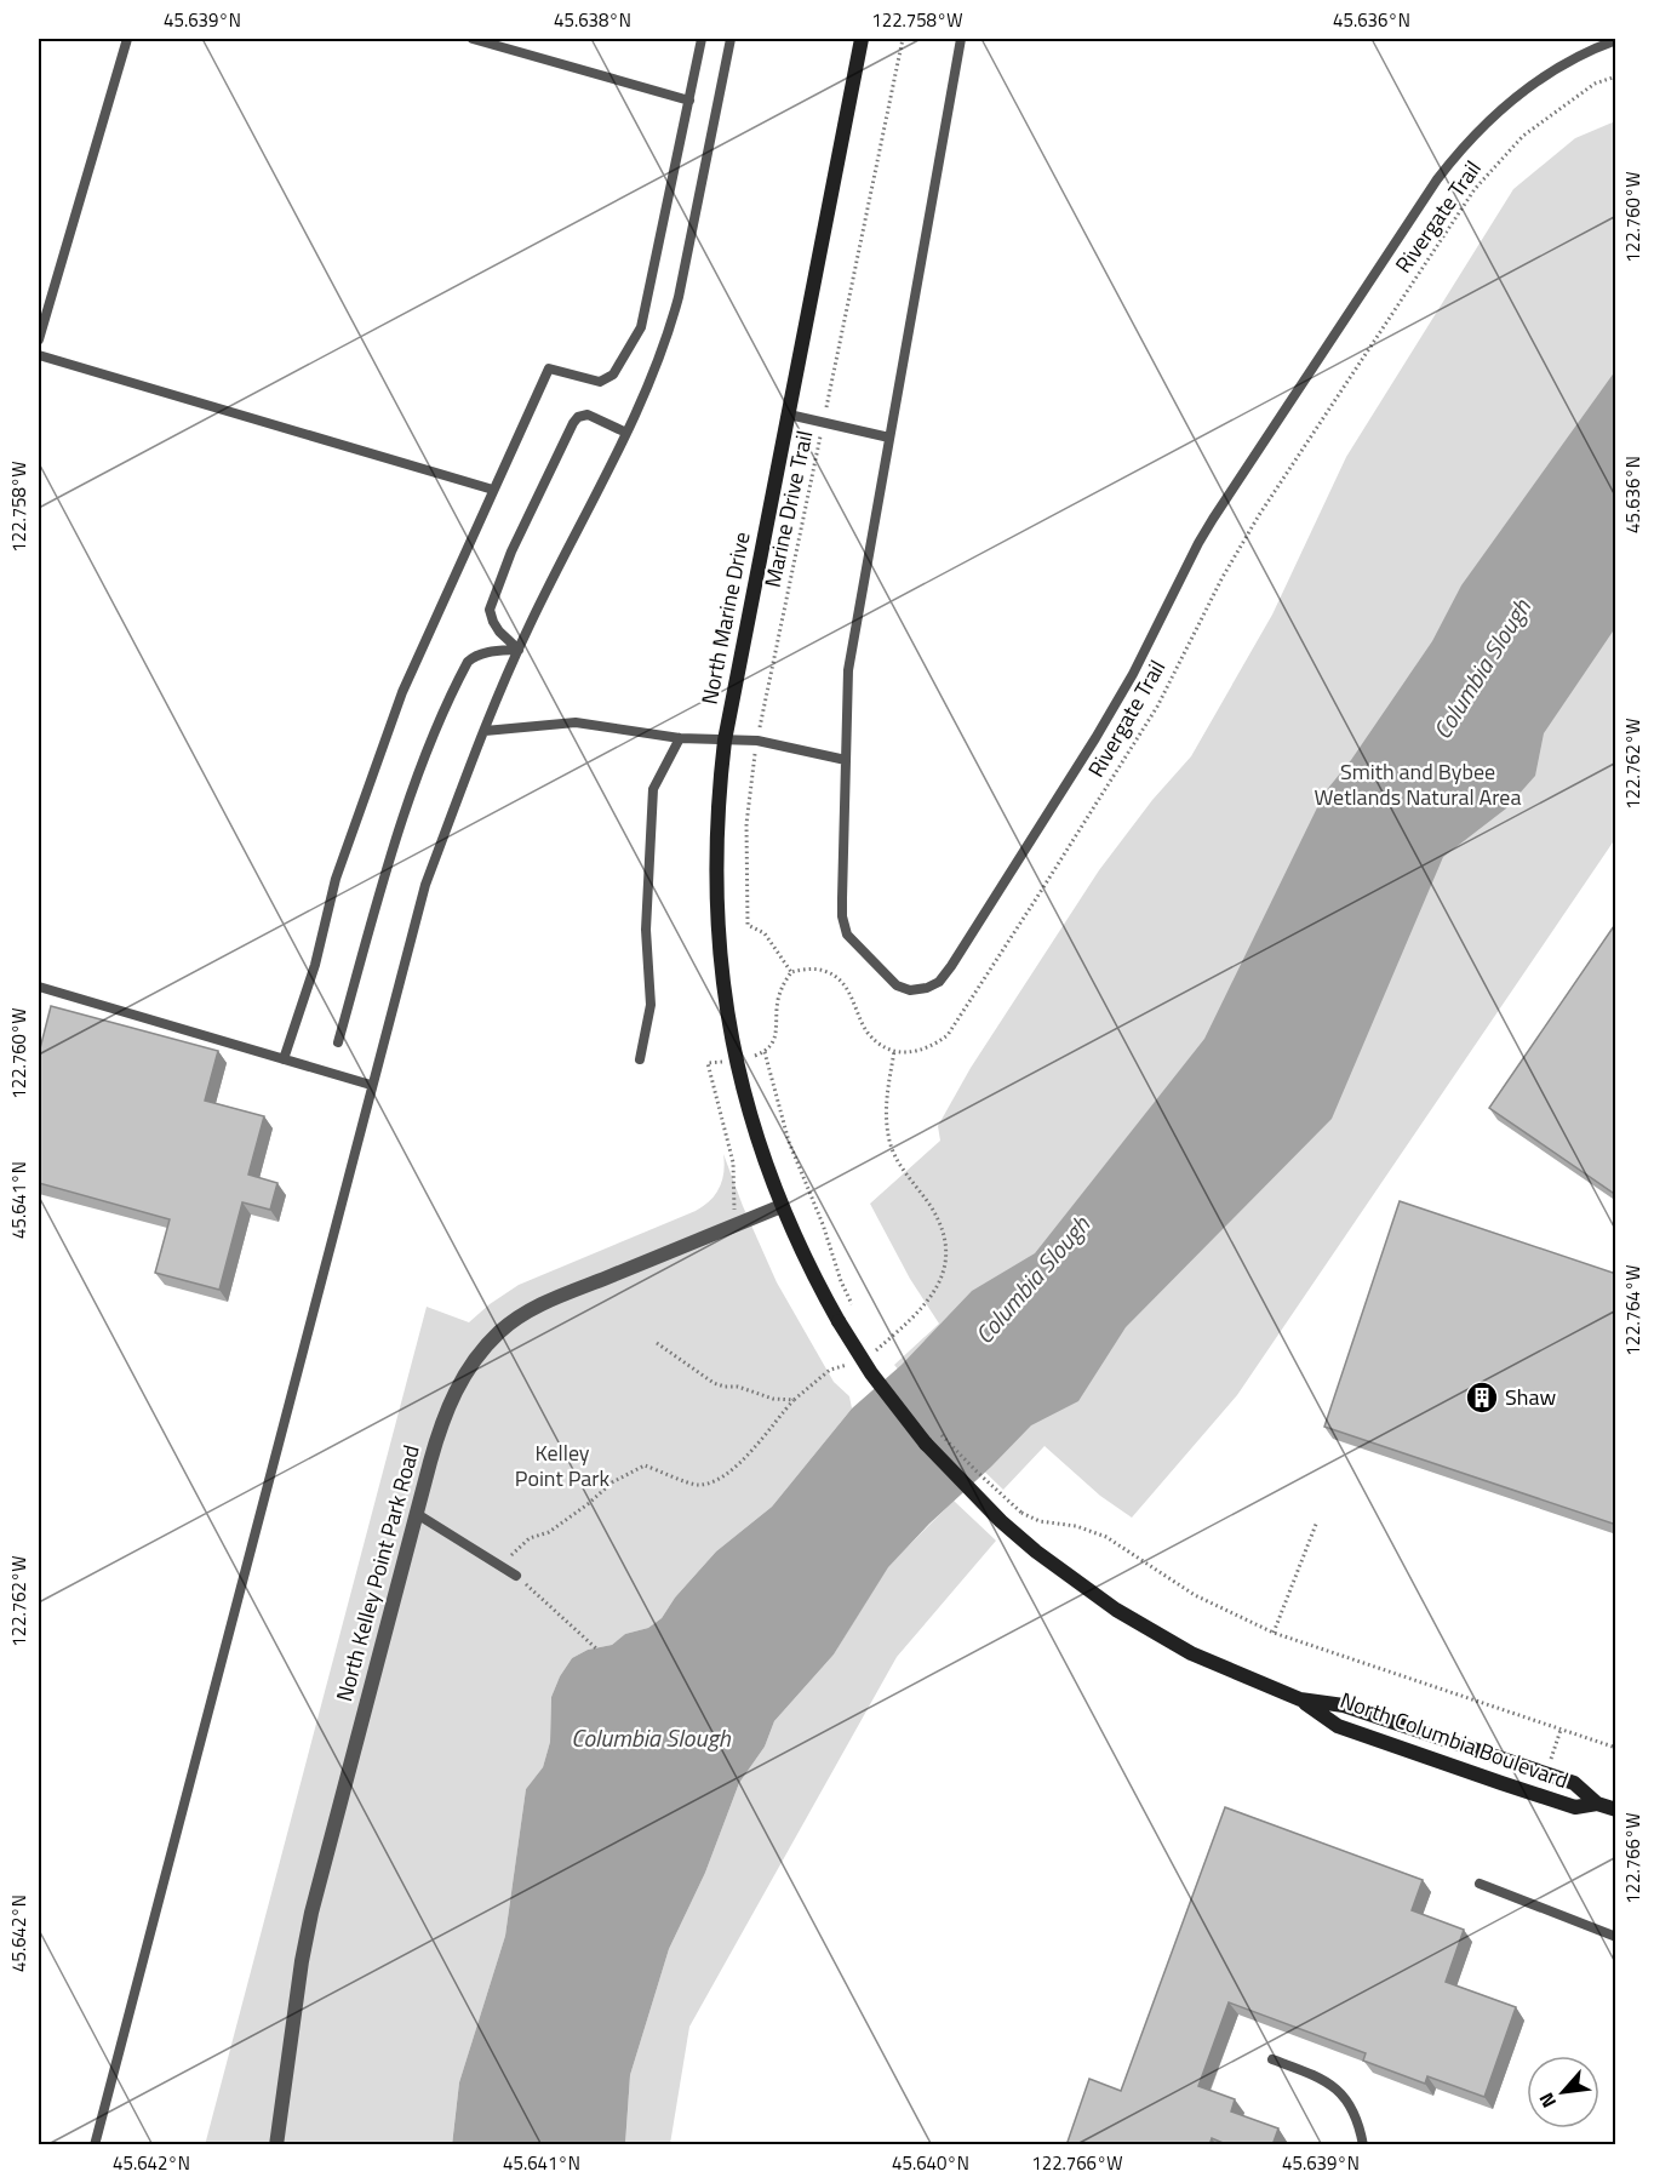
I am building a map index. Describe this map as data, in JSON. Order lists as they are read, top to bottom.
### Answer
{
  "streets": {
    "main road": ["North Marine Drive", "North Columbia Boulevard"],
    "street": ["North Kelley Point Park Road"],
    "path": ["Rivergate Trail", "Marine Drive Trail"]
  },
  "crossings": [
    ["North Marine Drive", "North Kelley Point Park Road"],
    ["North Marine Drive", "North Columbia Boulevard"],
    ["North Kelley Point Park Road", "North Columbia Boulevard"]
  ],
  "water": ["Columbia Slough"],
  "parks": ["Smith and Bybee Wetlands Natural Area", "Kelley Point Park"],
  "places": {
    "building": ["Shaw"]
  },
  "north": "bottom left",
  "coordinates": [
    "45.639°N",
    "45.638°N",
    "122.758°W",
    "45.636°N",
    "122.760°W",
    "122.762°W",
    "45.641°N",
    "122.764°W",
    "122.766°W",
    "45.642°N",
    "45.640°N"
  ]
}
